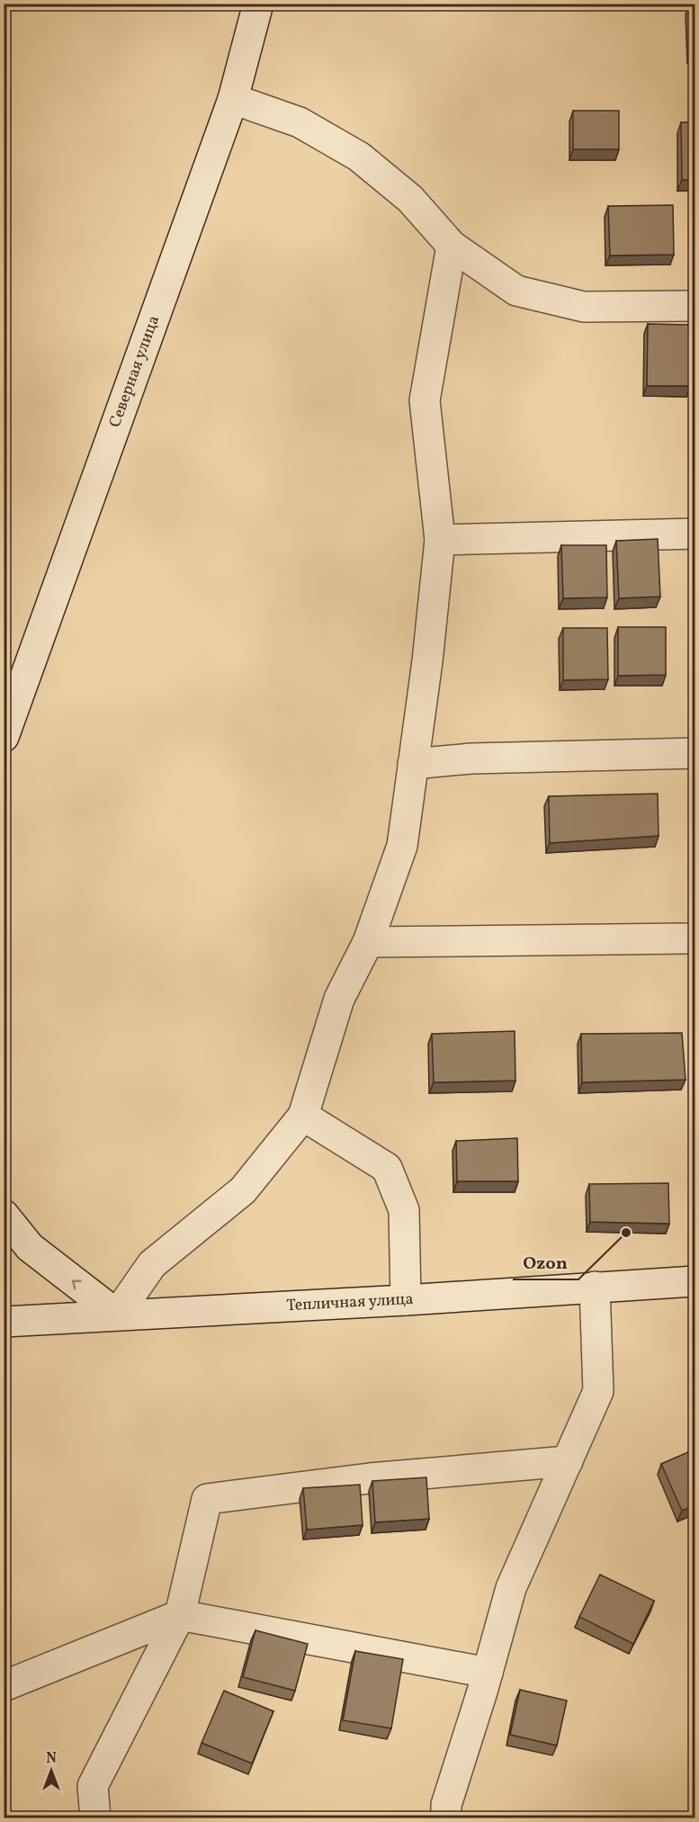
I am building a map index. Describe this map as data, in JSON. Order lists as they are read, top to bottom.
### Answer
{
  "streets": {
    "street": ["Северная улица", "Тепличная улица"]
  },
  "places": ["Ozon"],
  "north": "top"
}
